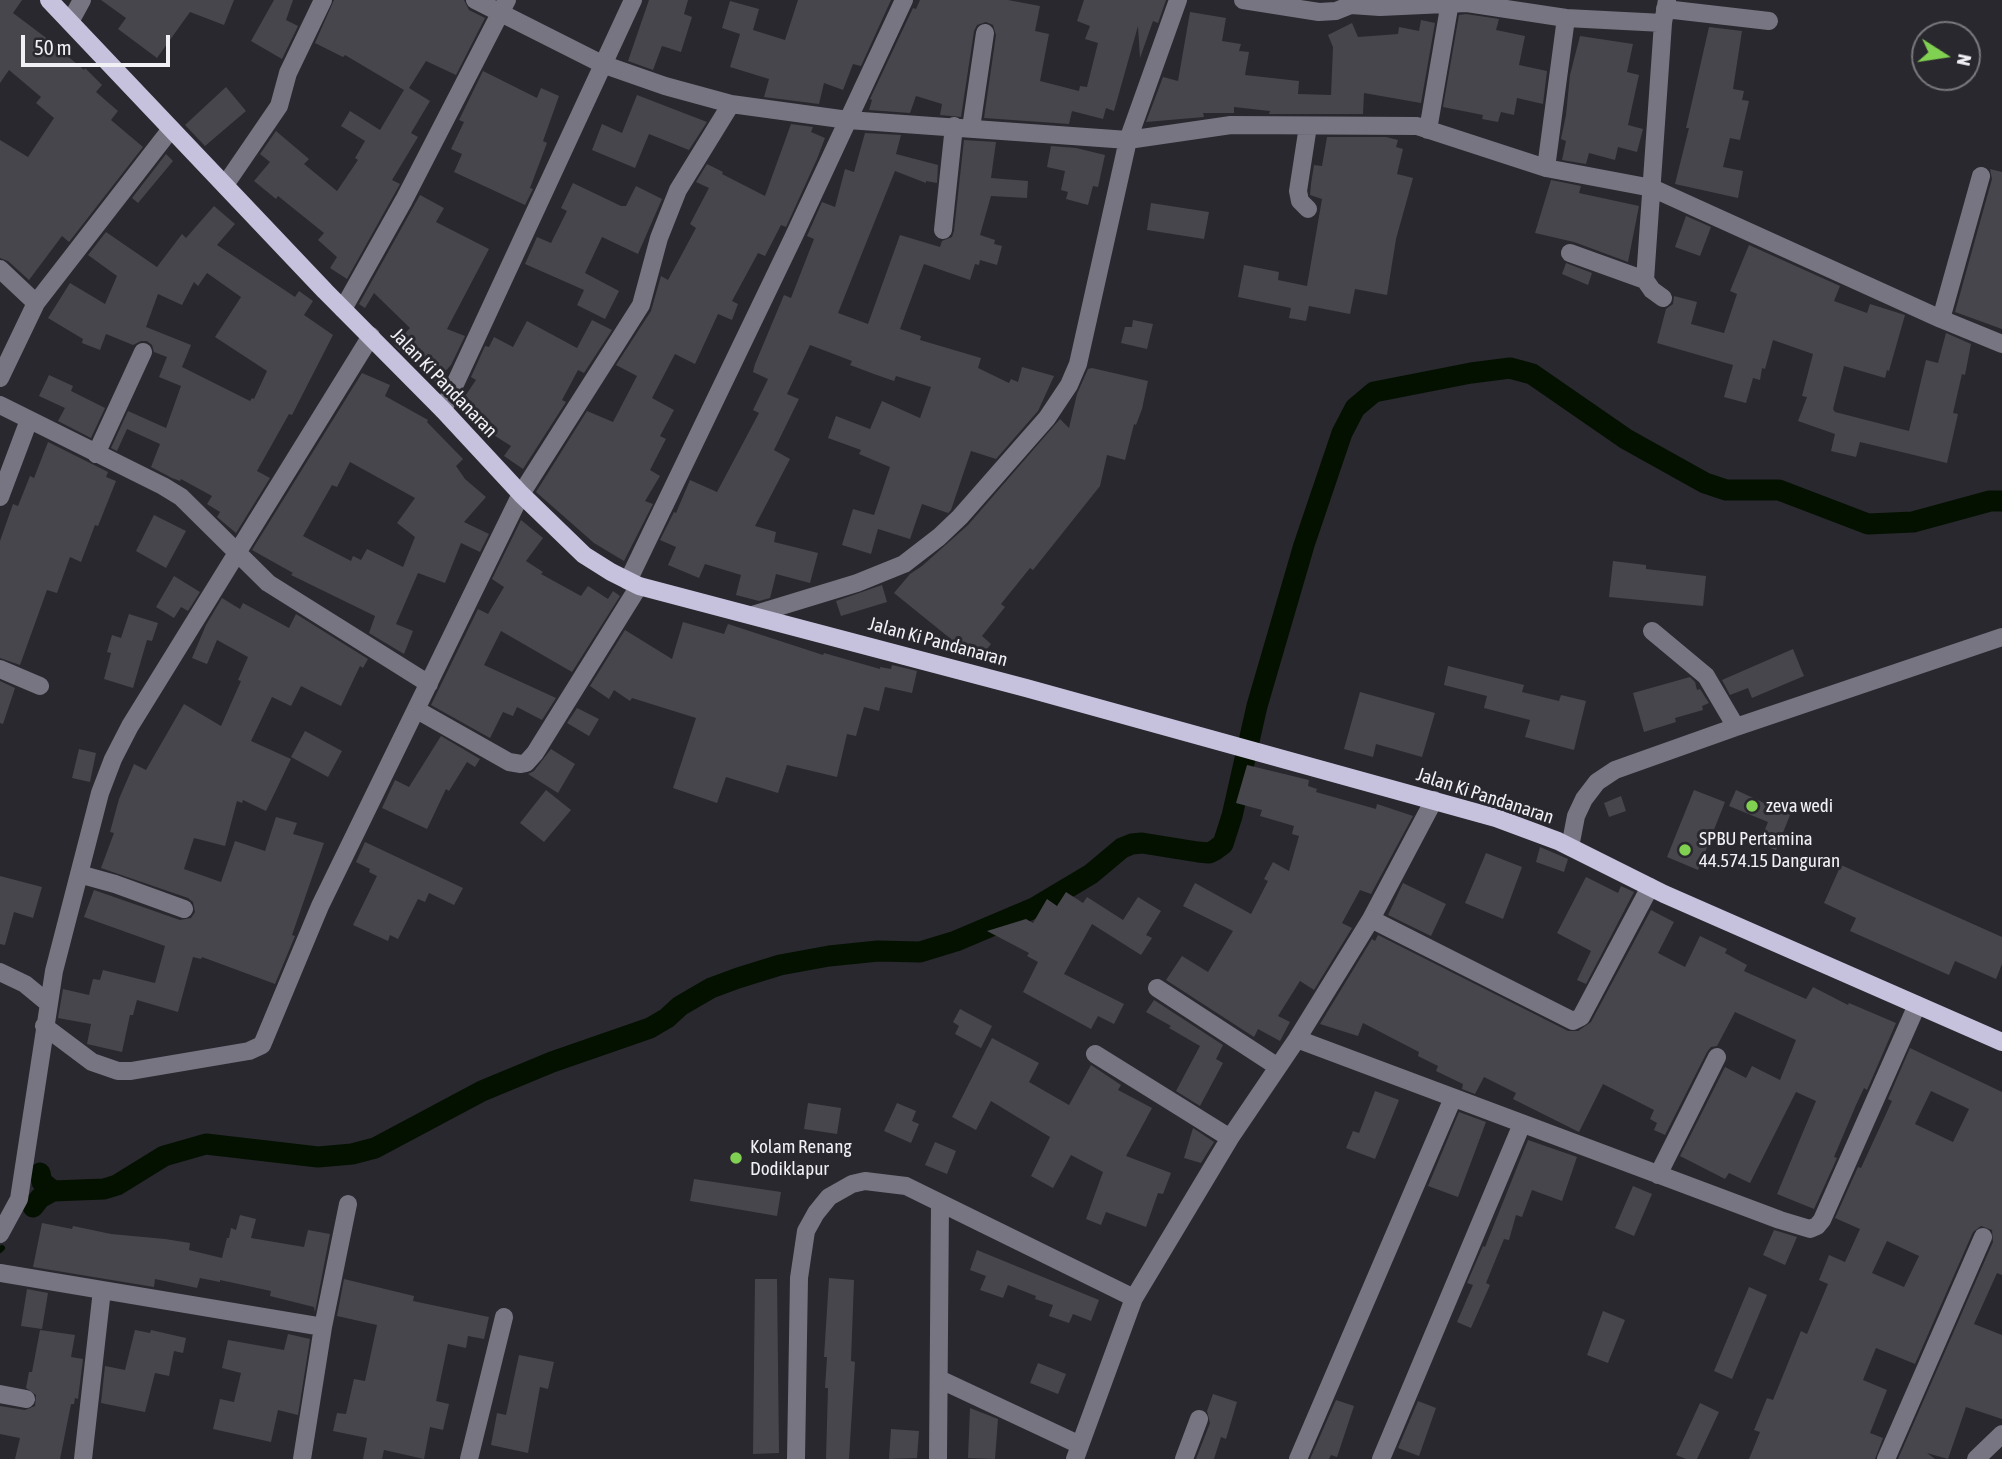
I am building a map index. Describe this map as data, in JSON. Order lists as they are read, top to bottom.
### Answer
{
  "streets": {
    "main road": ["Jalan Ki Pandanaran"]
  },
  "places": ["zeva wedi", "SPBU Pertamina 44.574.15 Danguran", "Kolam Renang Dodiklapur"],
  "scale_bar": "50 m",
  "north": "right"
}
